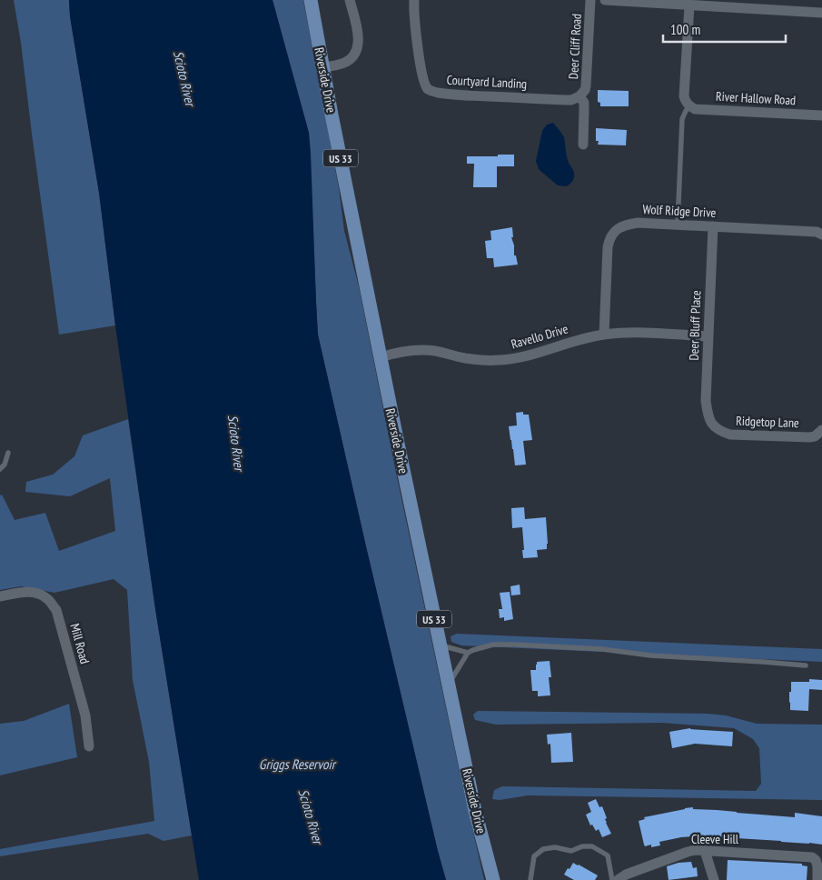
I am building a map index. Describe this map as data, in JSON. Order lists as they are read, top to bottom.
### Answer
{
  "streets": {
    "main road": ["Riverside Drive", "US 33"],
    "street": [
      "Deer Cliff Road",
      "Courtyard Landing",
      "River Hallow Road",
      "Wolf Ridge Drive",
      "Deer Bluff Place",
      "Ravello Drive",
      "Ridgetop Lane",
      "Mill Road",
      "Cleeve Hill"
    ]
  },
  "crossings": [
    ["Deer Cliff Road", "Courtyard Landing"],
    ["Riverside Drive", "Ravello Drive"],
    ["Wolf Ridge Drive", "Deer Bluff Place"],
    ["Wolf Ridge Drive", "Ravello Drive"],
    ["Deer Bluff Place", "Ravello Drive"],
    ["Deer Bluff Place", "Ridgetop Lane"]
  ],
  "water": ["Scioto River", "Griggs Reservoir"],
  "scale_bar": "100 m"
}
